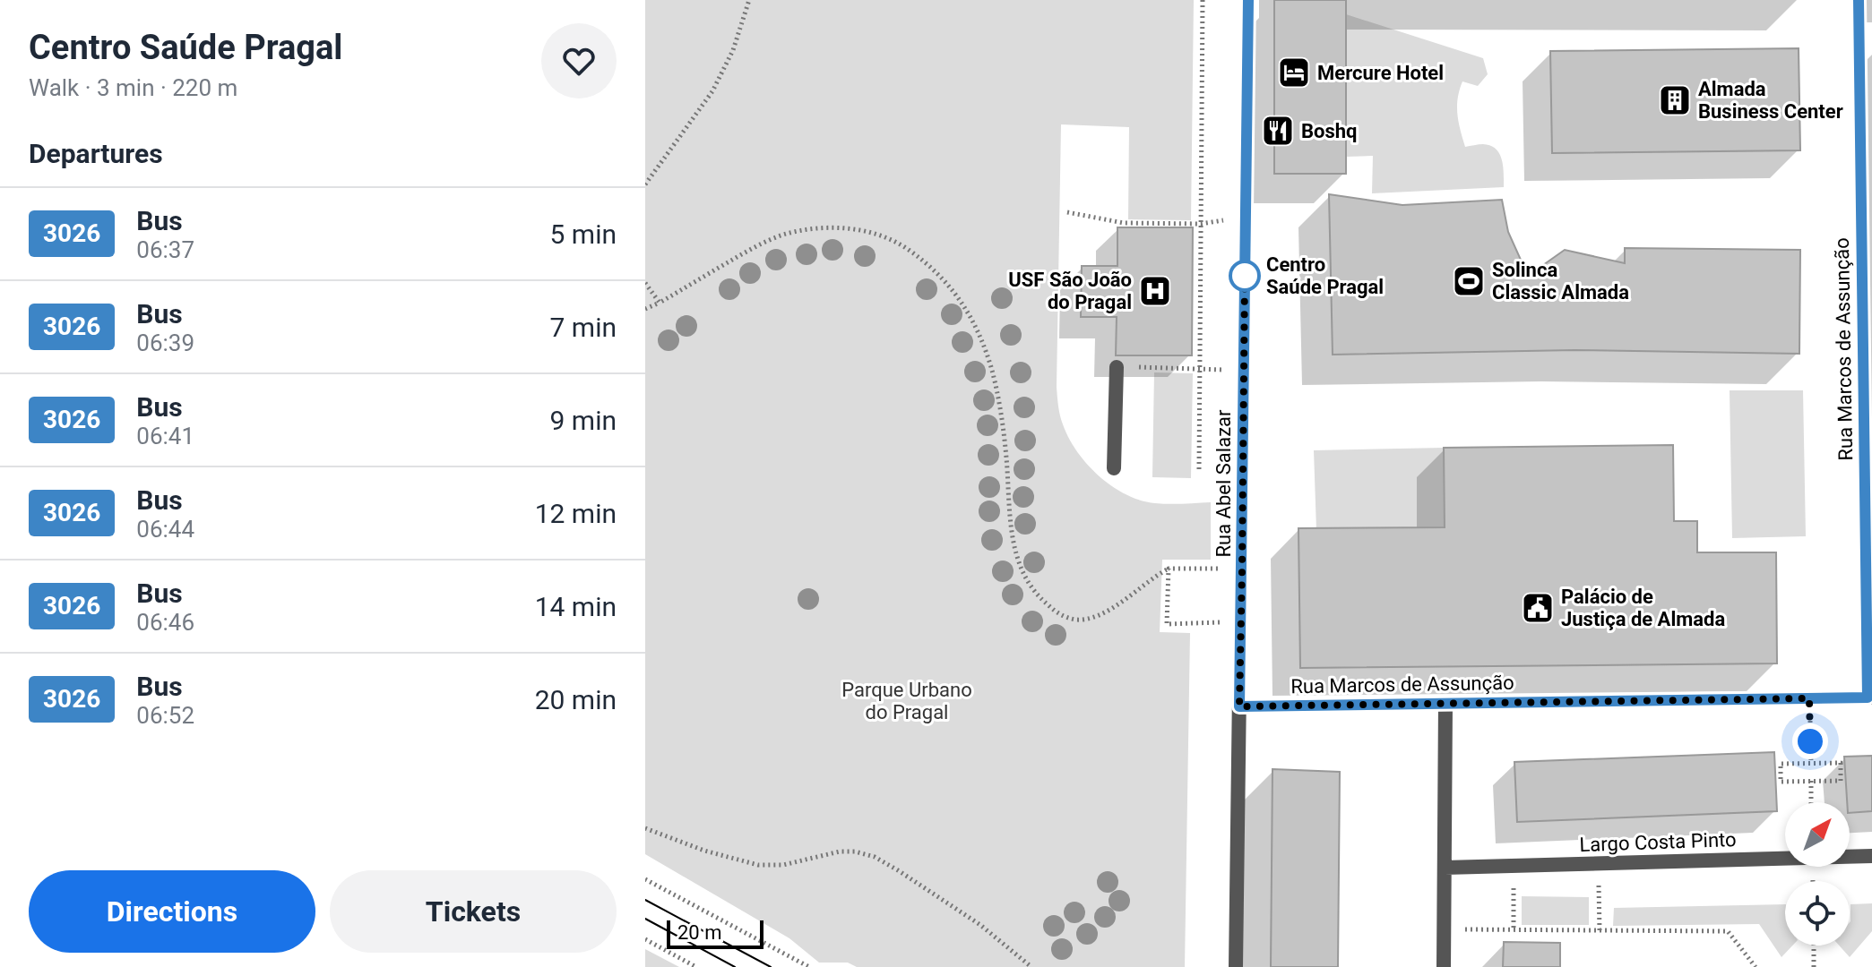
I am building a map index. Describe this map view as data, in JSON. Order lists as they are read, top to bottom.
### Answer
{
  "streets": {
    "street": ["Rua Marcos de Assunção", "Rua Abel Salazar", "Largo Costa Pinto"]
  },
  "crossings": [
    ["Rua Marcos de Assunção", "Rua Abel Salazar"]
  ],
  "parks": ["Parque Urbano do Pragal"],
  "places": {
    "hotel": ["Mercure Hotel"],
    "building": ["Almada Business Center"],
    "restaurant": ["Boshq"],
    "other": ["Centro Saúde Pragal"],
    "sports": ["Solinca Classic Almada"],
    "hospital": ["USF São João do Pragal"],
    "public building": ["Palácio de Justiça de Almada"]
  },
  "lines": ["bus line 3026"],
  "scale_bar": "20 m",
  "north": "top right",
  "page": {
    "heading": [
      ["Centro Saúde Pragal", "Walk · 3 min · 220 m"],
      "Departures"
    ],
    "list": [
      {
        "mark": "3026",
        "name": "Bus",
        "note": "06:37",
        "value": "5 min"
      },
      {
        "mark": "3026",
        "name": "Bus",
        "note": "06:39",
        "value": "7 min"
      },
      {
        "mark": "3026",
        "name": "Bus",
        "note": "06:41",
        "value": "9 min"
      },
      {
        "mark": "3026",
        "name": "Bus",
        "note": "06:44",
        "value": "12 min"
      },
      {
        "mark": "3026",
        "name": "Bus",
        "note": "06:46",
        "value": "14 min"
      },
      {
        "mark": "3026",
        "name": "Bus",
        "note": "06:52",
        "value": "20 min"
      }
    ],
    "buttons": ["Directions", "Tickets"],
    "scale": "20 m"
  }
}
